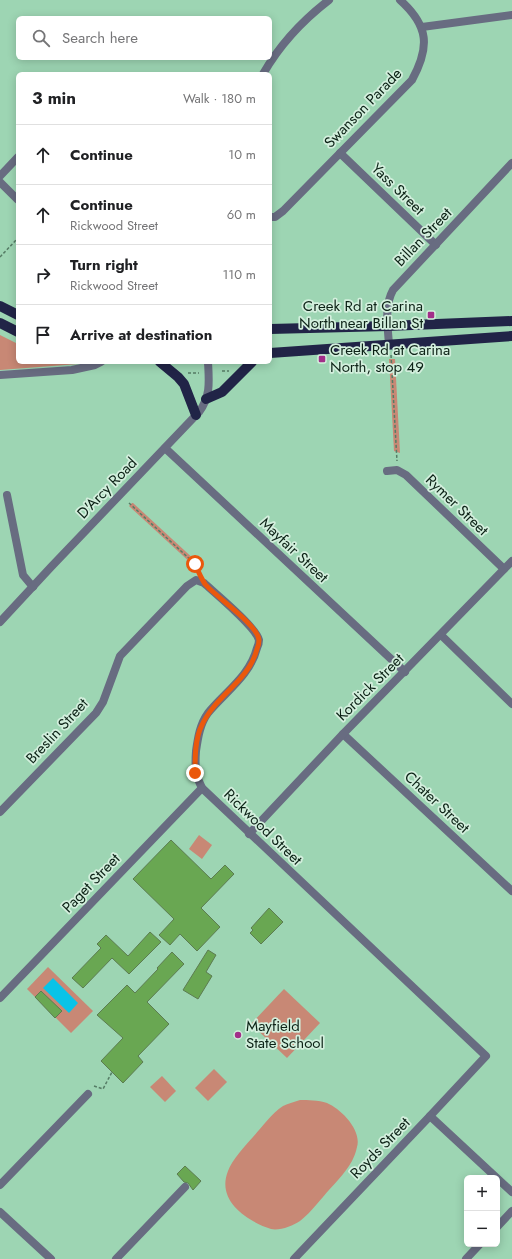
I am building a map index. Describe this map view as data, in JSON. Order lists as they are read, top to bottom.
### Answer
{
  "streets": {
    "street": [
      "Swanson Parade",
      "Yass Street",
      "Billan Street",
      "D'Arcy Road",
      "Rymer Street",
      "Mayfair Street",
      "Kordick Street",
      "Breslin Street",
      "Chater Street",
      "Rickwood Street",
      "Paget Street",
      "Royds Street"
    ]
  },
  "crossings": [
    ["Swanson Parade", "Yass Street"],
    ["Yass Street", "Billan Street"],
    ["D'Arcy Road", "Mayfair Street"],
    ["Rymer Street", "Kordick Street"],
    ["Mayfair Street", "Kordick Street"],
    ["Kordick Street", "Chater Street"],
    ["Kordick Street", "Rickwood Street"],
    ["Breslin Street", "Rickwood Street"],
    ["Rickwood Street", "Paget Street"],
    ["Rickwood Street", "Royds Street"]
  ],
  "places": {
    "transit": ["Creek Rd at Carina North near Billan St", "Creek Rd at Carina North, stop 49"],
    "other": ["Mayfield State School"]
  },
  "page": {
    "search": "Search here",
    "heading": ["3 min", "Walk · 180 m"],
    "list": [
      ["Continue", "10 m"],
      ["Continue", "Rickwood Street", "60 m"],
      ["Turn right", "Rickwood Street", "110 m"],
      "Arrive at destination"
    ],
    "map_buttons": ["+", "−"]
  }
}
